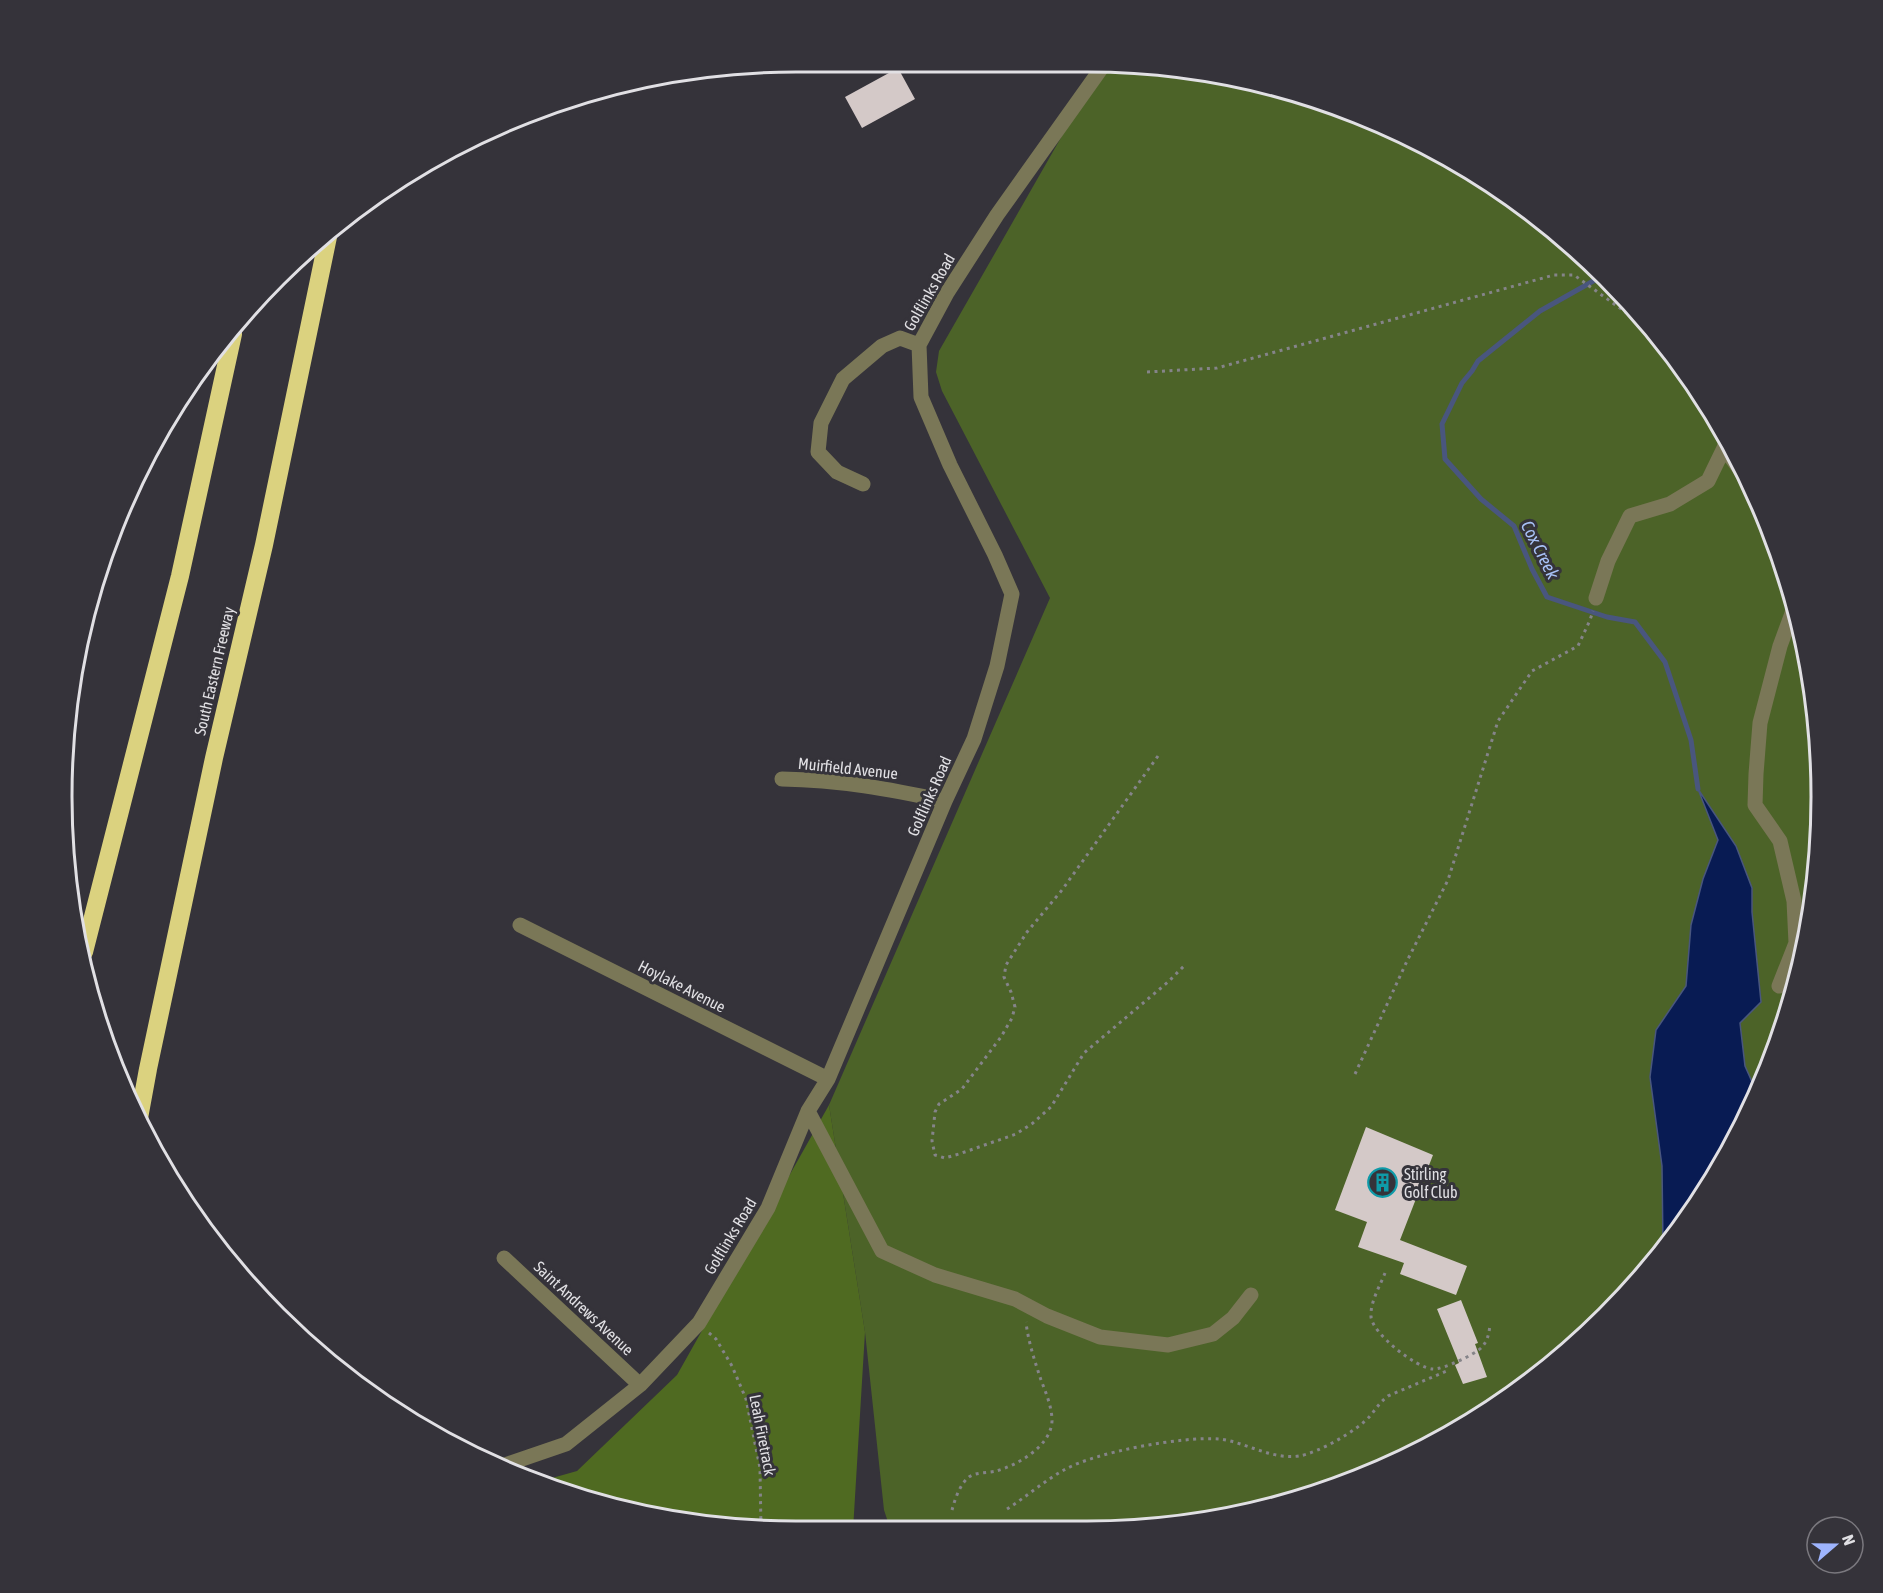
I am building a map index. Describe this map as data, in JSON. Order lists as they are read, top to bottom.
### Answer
{
  "streets": {
    "highway": ["South Eastern Freeway"],
    "street": [
      "Golflinks Road",
      "Muirfield Avenue",
      "Hoylake Avenue",
      "Saint Andrews Avenue"
    ],
    "path": ["Leah Firetrack"]
  },
  "crossings": [
    ["Golflinks Road", "Muirfield Avenue"],
    ["Golflinks Road", "Hoylake Avenue"],
    ["Golflinks Road", "Saint Andrews Avenue"],
    ["Golflinks Road", "Leah Firetrack"]
  ],
  "water": ["Cox Creek"],
  "places": {
    "building": ["Stirling Golf Club"]
  },
  "north": "right"
}
